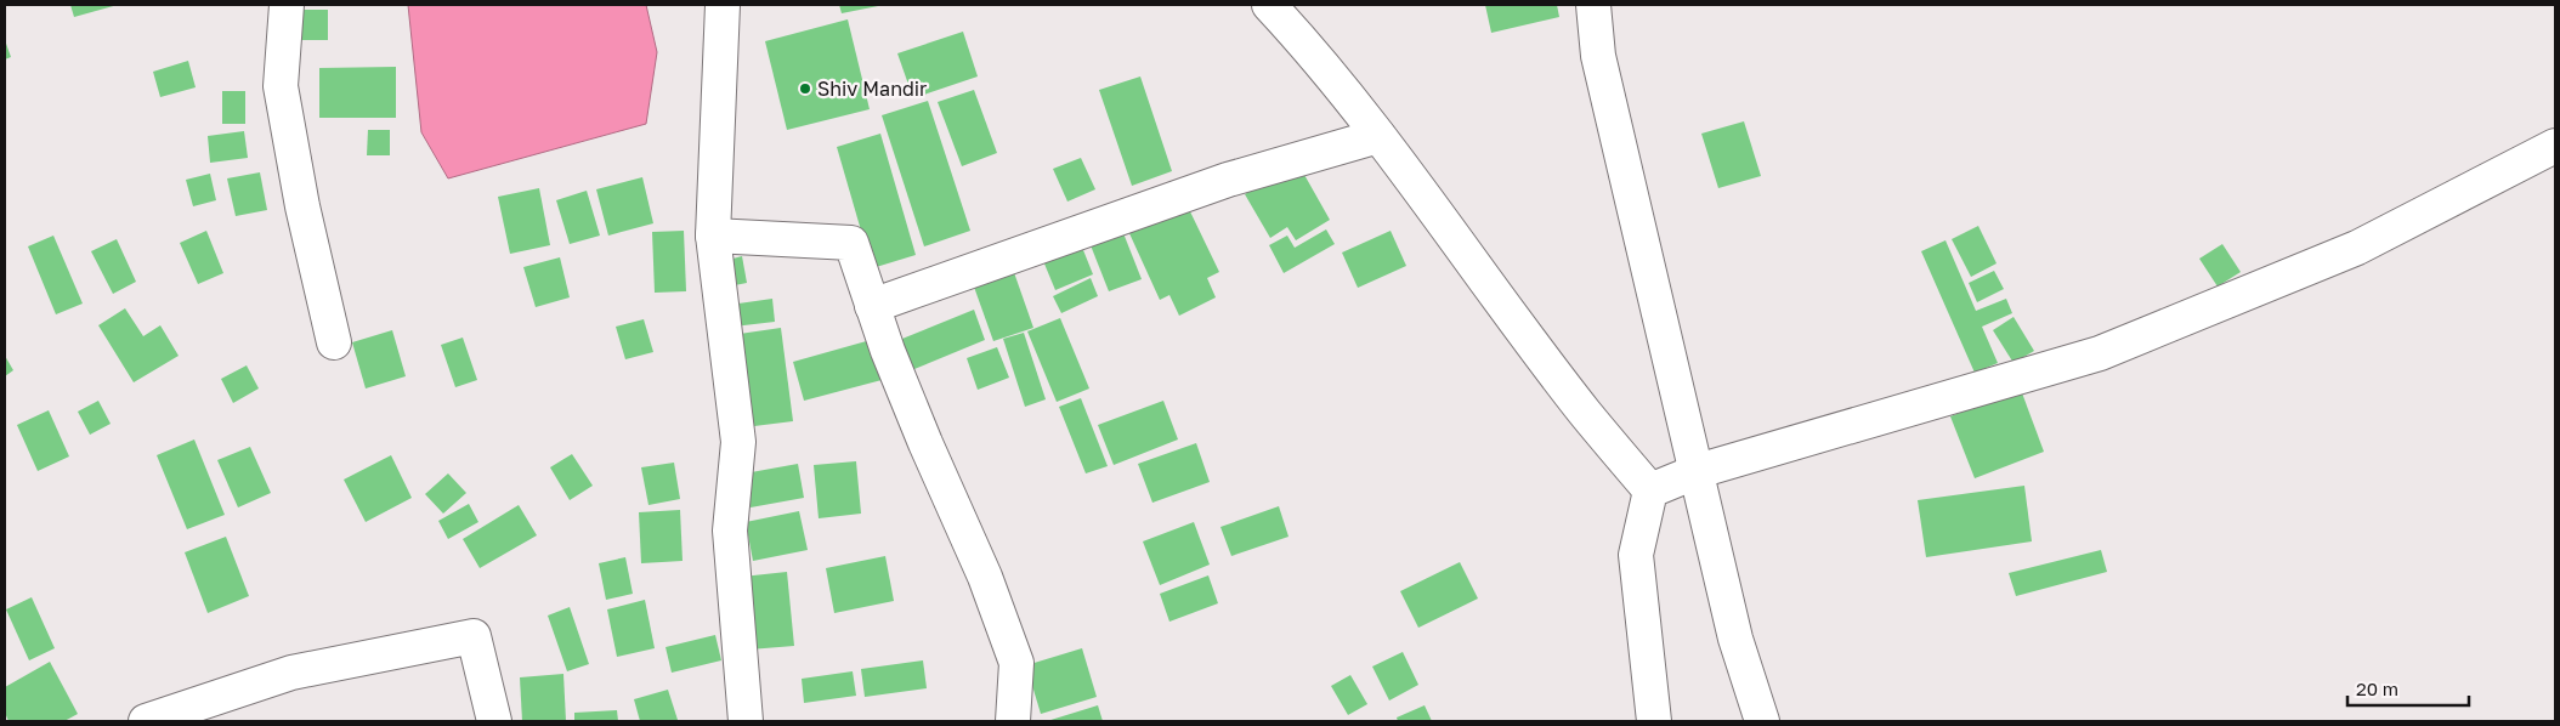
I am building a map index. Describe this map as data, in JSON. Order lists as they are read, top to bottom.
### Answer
{
  "places": ["Shiv Mandir"],
  "scale_bar": "20 m"
}
